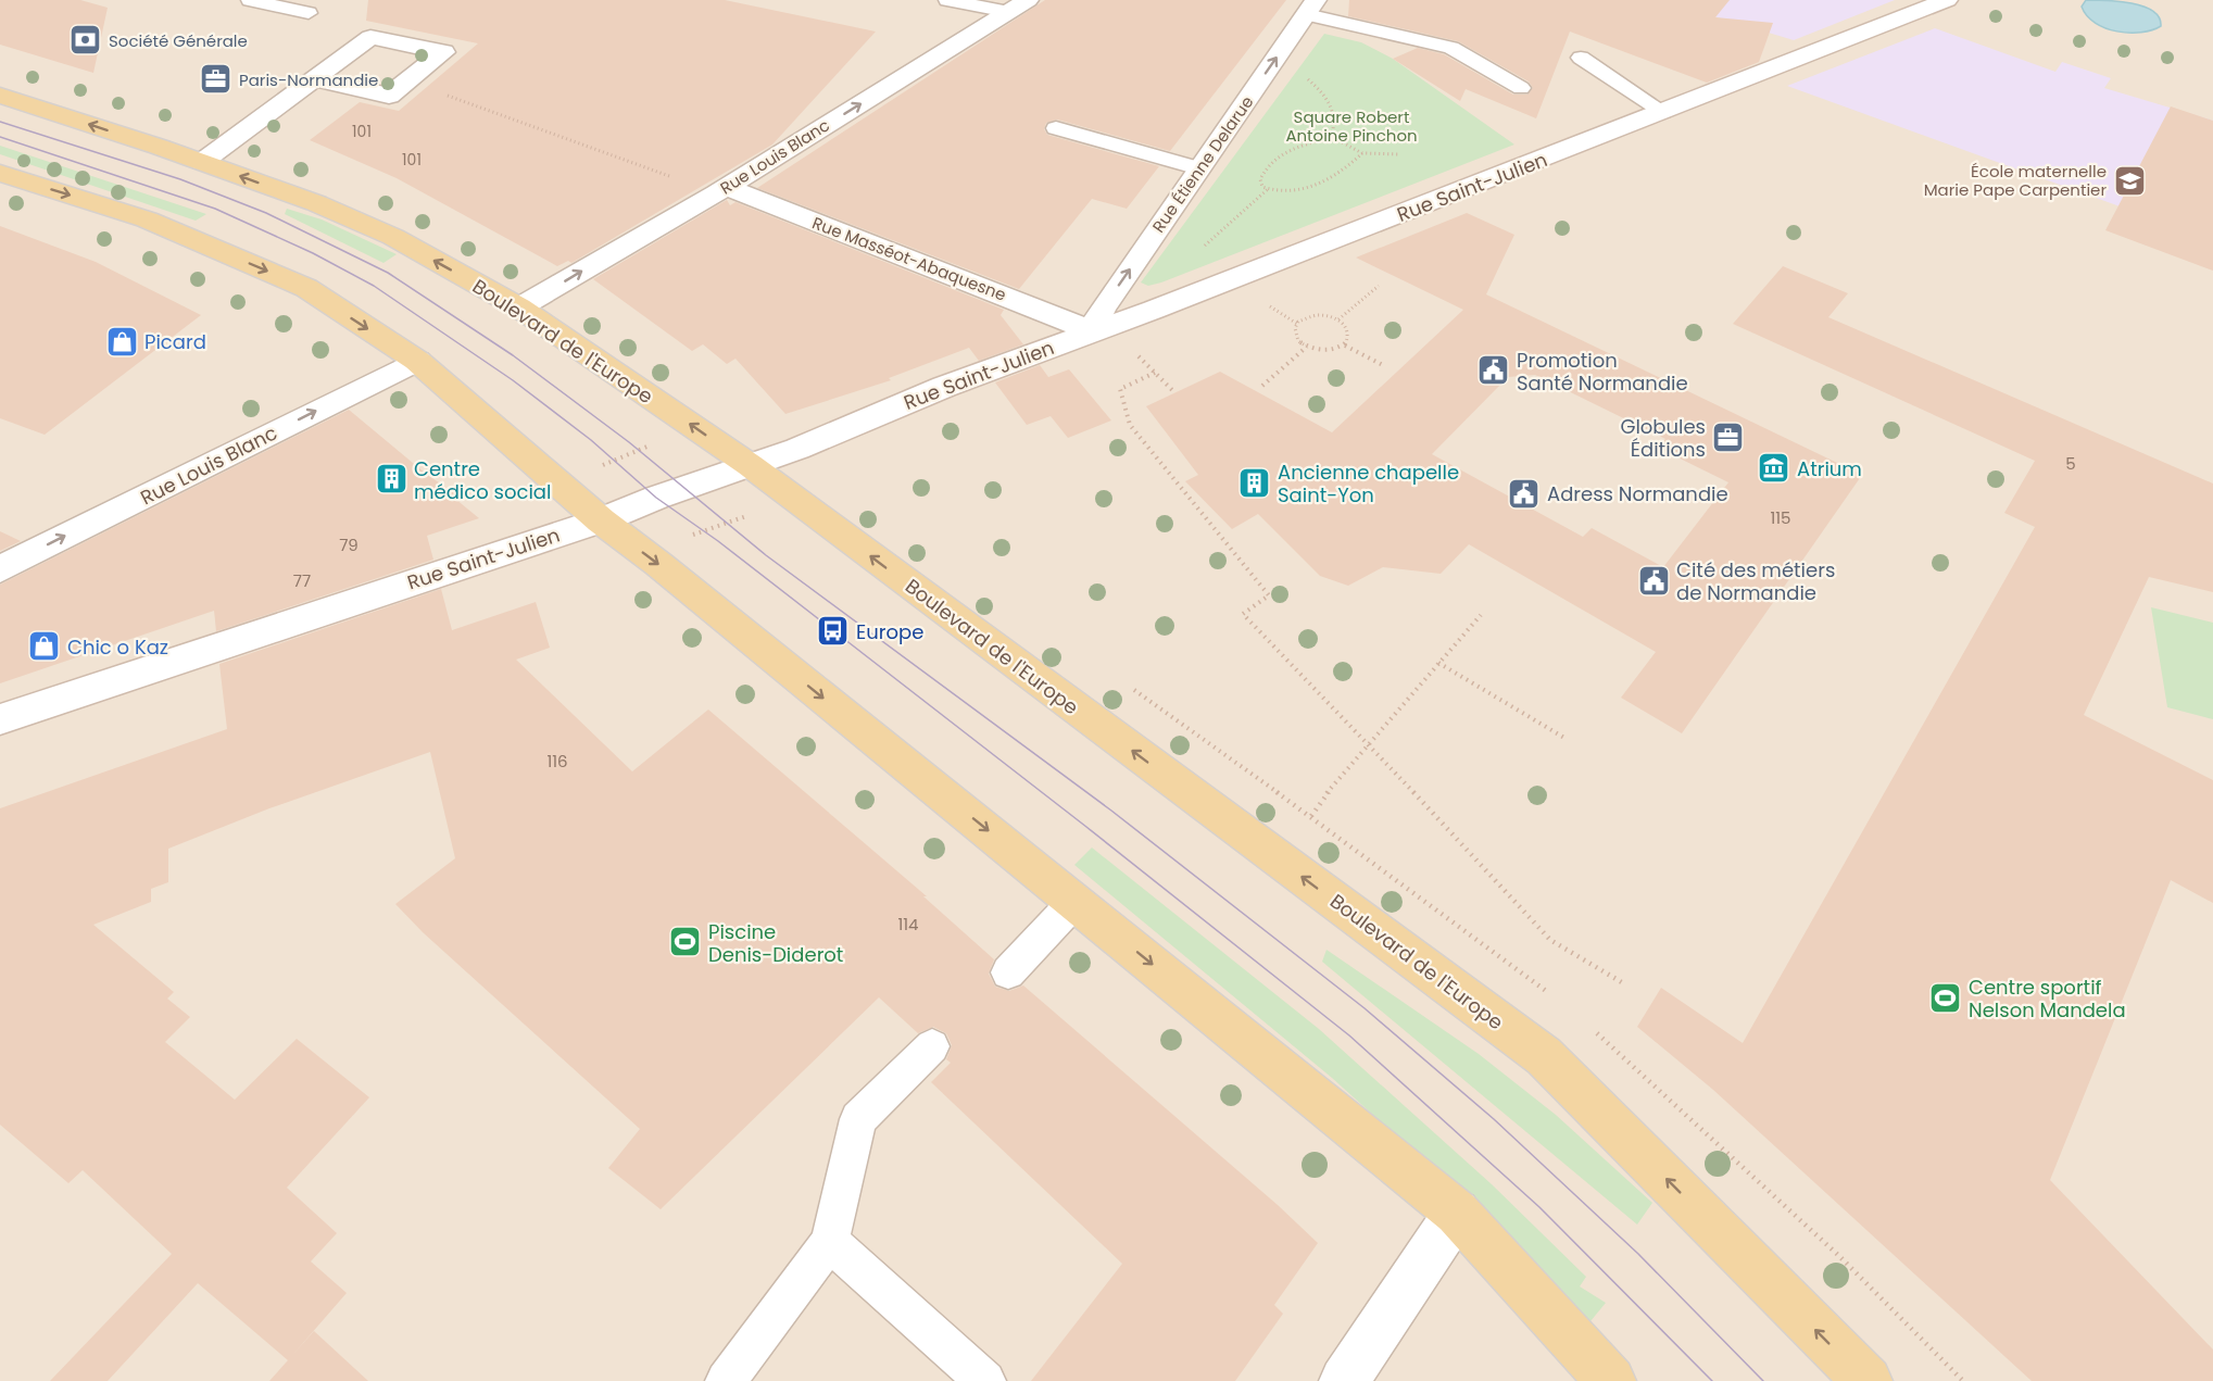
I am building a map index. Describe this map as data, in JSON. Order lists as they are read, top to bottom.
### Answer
{
  "streets": {
    "main road": ["Boulevard de l'Europe"],
    "street": [
      "Rue Louis Blanc",
      "Rue Étienne Delarue",
      "Rue Saint-Julien",
      "Rue Masséot-Abaquesne"
    ]
  },
  "crossings": [
    ["Rue Louis Blanc", "Rue Masséot-Abaquesne"],
    ["Rue Louis Blanc", "Boulevard de l'Europe"],
    ["Rue Étienne Delarue", "Rue Saint-Julien"],
    ["Rue Étienne Delarue", "Rue Masséot-Abaquesne"],
    ["Rue Saint-Julien", "Rue Masséot-Abaquesne"],
    ["Rue Saint-Julien", "Boulevard de l'Europe"]
  ],
  "one_way": ["Rue Louis Blanc", "Rue Étienne Delarue"],
  "parks": ["Square Robert Antoine Pinchon"],
  "places": {
    "bank": ["Société Générale"],
    "office": ["Paris-Normandie", "Globules Éditions"],
    "school or university": ["École maternelle Marie Pape Carpentier"],
    "shop": ["Picard", "Chic o Kaz"],
    "public building": ["Promotion Santé Normandie", "Adress Normandie", "Cité des métiers de Normandie"],
    "museum": ["Atrium"],
    "building": ["Centre médico social", "Ancienne chapelle Saint-Yon"],
    "bus stop": ["Europe"],
    "sports": ["Piscine Denis-Diderot", "Centre sportif Nelson Mandela"]
  },
  "house_numbers": [
    "101",
    "101",
    "5",
    "115",
    "79",
    "77",
    "116",
    "114"
  ]
}
